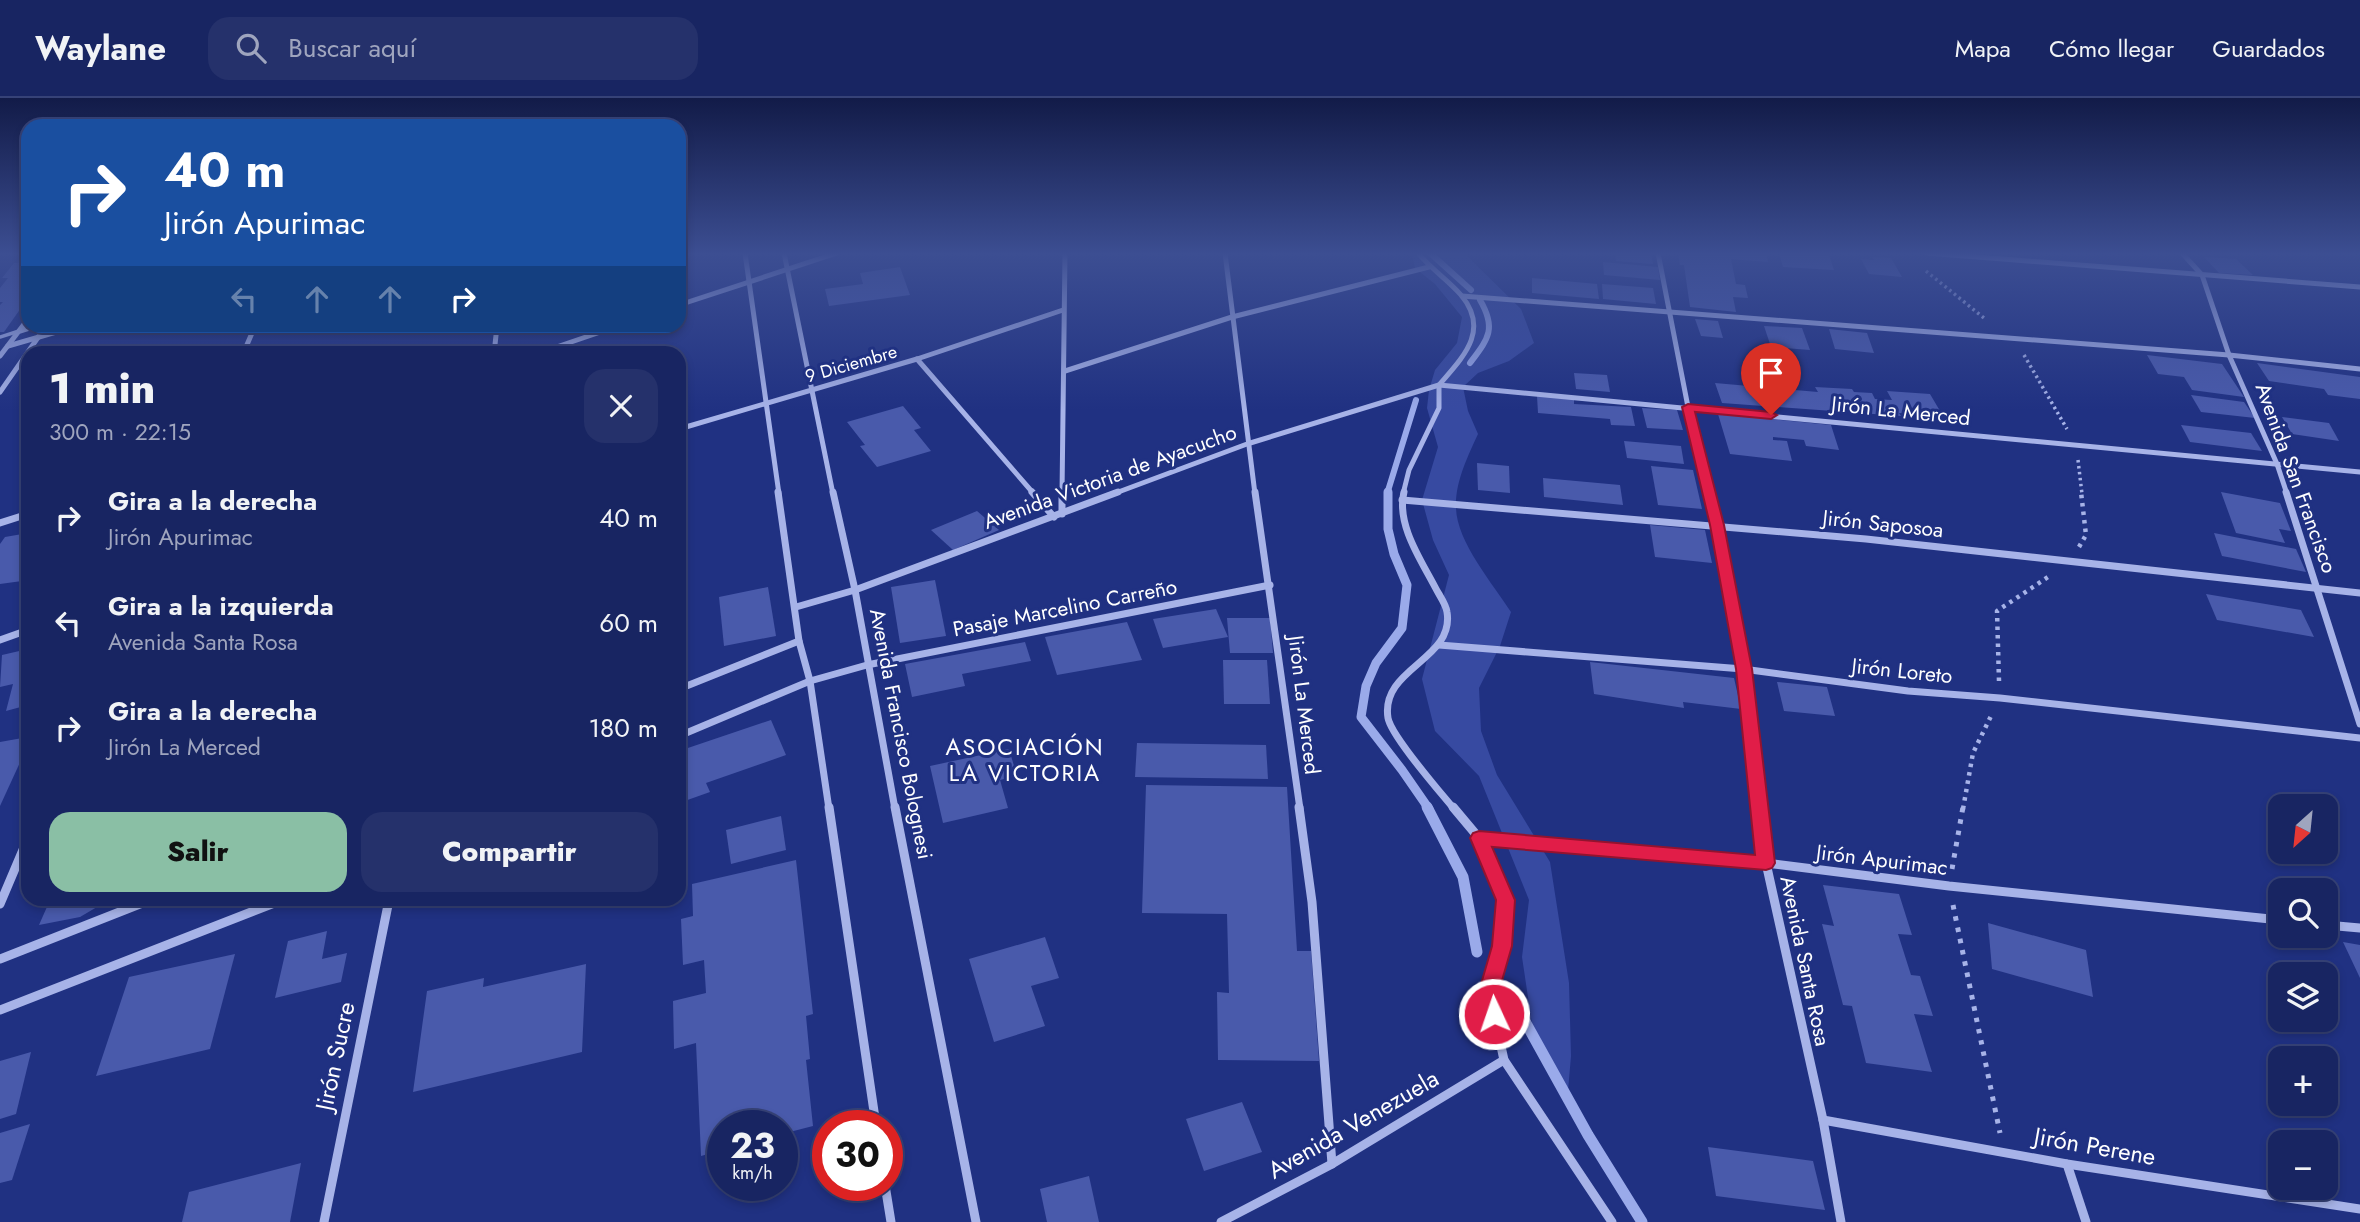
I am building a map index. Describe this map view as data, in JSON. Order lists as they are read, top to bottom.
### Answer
{
  "streets": {
    "street": [
      "9 Diciembre",
      "Jirón La Merced",
      "Avenida Victoria de Ayacucho",
      "Avenida San Francisco",
      "Jirón Saposoa",
      "Pasaje Marcelino Carreño",
      "Jirón Loreto",
      "Avenida Francisco Bolognesi",
      "Jirón Apurimac",
      "Avenida Santa Rosa",
      "Jirón Sucre",
      "Avenida Venezuela",
      "Jirón Perene"
    ]
  },
  "crossings": [
    ["9 Diciembre", "Avenida Francisco Bolognesi"],
    ["Jirón La Merced", "Avenida Victoria de Ayacucho"],
    ["Jirón La Merced", "Avenida San Francisco"],
    ["Jirón La Merced", "Pasaje Marcelino Carreño"],
    ["Jirón La Merced", "Avenida Santa Rosa"],
    ["Jirón La Merced", "Avenida Venezuela"],
    ["Avenida Victoria de Ayacucho", "Avenida Francisco Bolognesi"],
    ["Avenida San Francisco", "Jirón Saposoa"],
    ["Jirón Saposoa", "Avenida Santa Rosa"],
    ["Pasaje Marcelino Carreño", "Avenida Francisco Bolognesi"],
    ["Jirón Loreto", "Avenida Santa Rosa"],
    ["Jirón Apurimac", "Avenida Santa Rosa"],
    ["Avenida Santa Rosa", "Jirón Perene"]
  ],
  "districts": ["ASOCIACIÓN LA VICTORIA"],
  "north": "bottom left",
  "page": {
    "header": "Waylane",
    "search": "Buscar aquí",
    "nav": ["Mapa", "Cómo llegar", "Guardados"],
    "turn": ["40 m", "Jirón Apurimac"],
    "heading": ["1 min", "300 m · 22:15"],
    "list": [
      {
        "name": "Gira a la derecha",
        "note": "Jirón Apurimac",
        "value": "40 m"
      },
      {
        "name": "Gira a la izquierda",
        "note": "Avenida Santa Rosa",
        "value": "60 m"
      },
      {
        "name": "Gira a la derecha",
        "note": "Jirón La Merced",
        "value": "180 m"
      }
    ],
    "map_buttons": ["+", "−"],
    "buttons": ["Salir", "Compartir"],
    "speed": "23 km/h",
    "limit": "30"
  }
}
